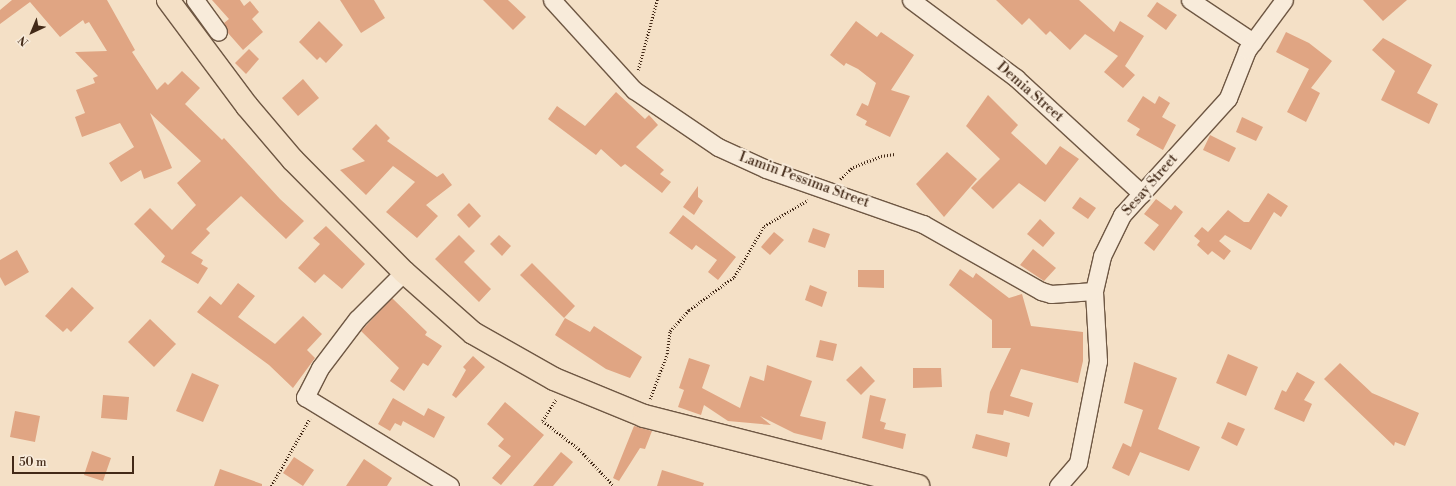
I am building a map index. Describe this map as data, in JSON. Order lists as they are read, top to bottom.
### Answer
{
  "streets": {
    "street": ["Demia Street", "Lamin Pessima Street", "Sesay Street"]
  },
  "crossings": [
    ["Demia Street", "Sesay Street"],
    ["Lamin Pessima Street", "Sesay Street"]
  ],
  "scale_bar": "50 m",
  "north": "bottom left"
}
